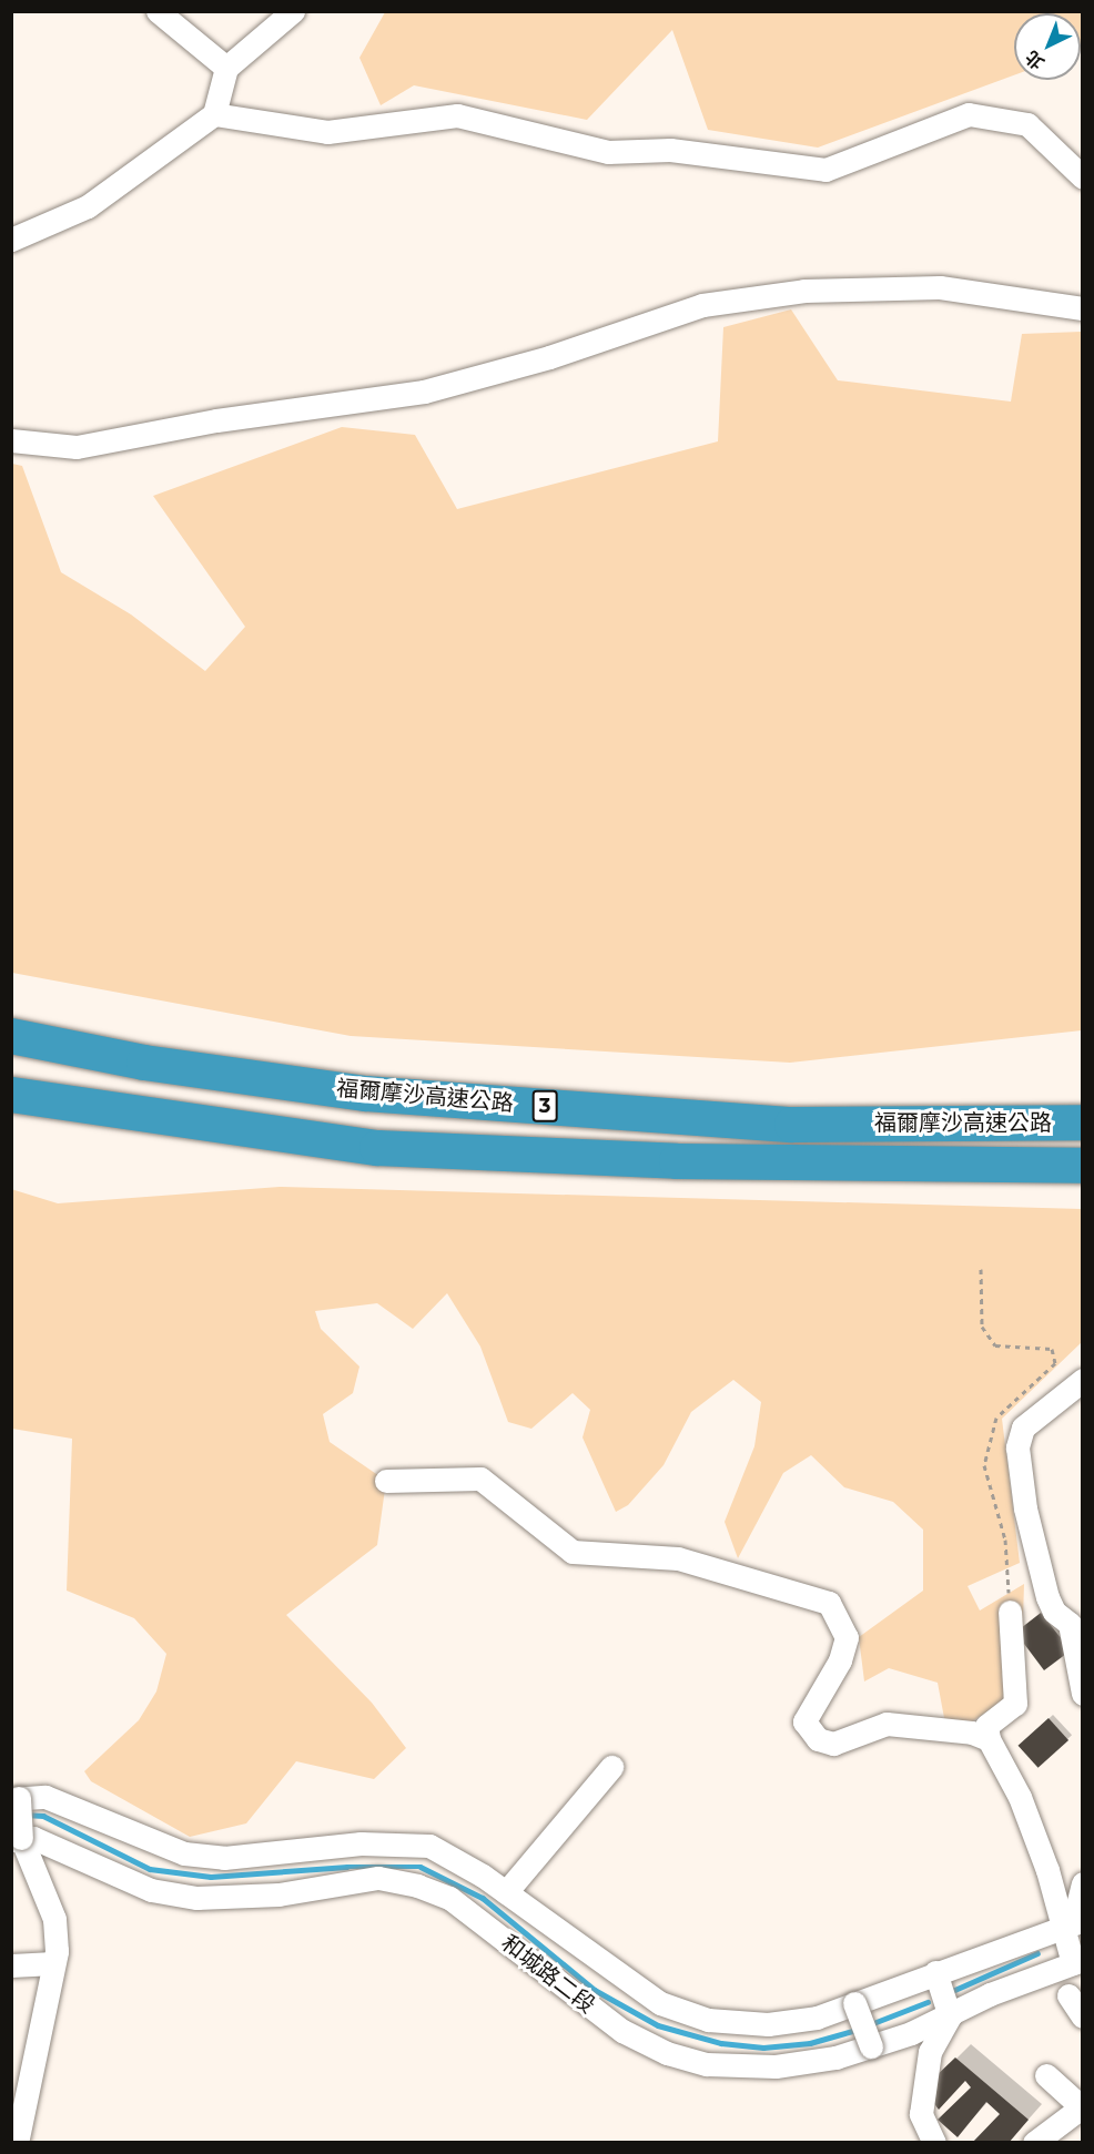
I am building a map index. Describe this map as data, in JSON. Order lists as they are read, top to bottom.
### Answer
{
  "streets": {
    "highway": ["福爾摩沙高速公路", "3"],
    "street": ["和城路二段"]
  },
  "north": "bottom left"
}
